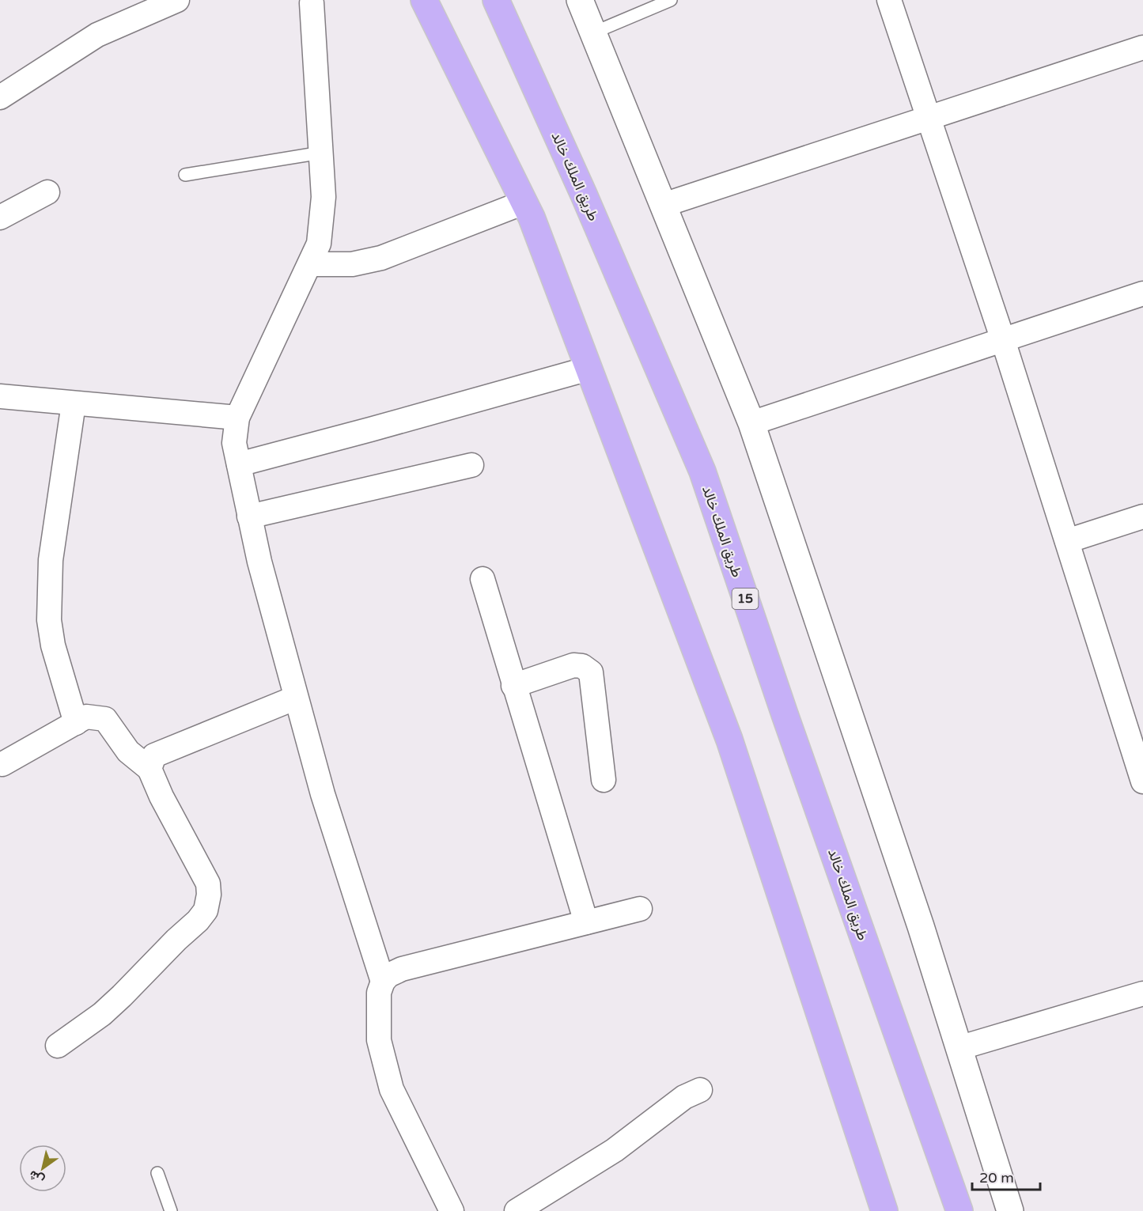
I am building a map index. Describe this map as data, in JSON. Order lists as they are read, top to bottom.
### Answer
{
  "streets": {
    "highway": ["طريق الملك خالد", "15"]
  },
  "scale_bar": "20 m",
  "north": "bottom left"
}
